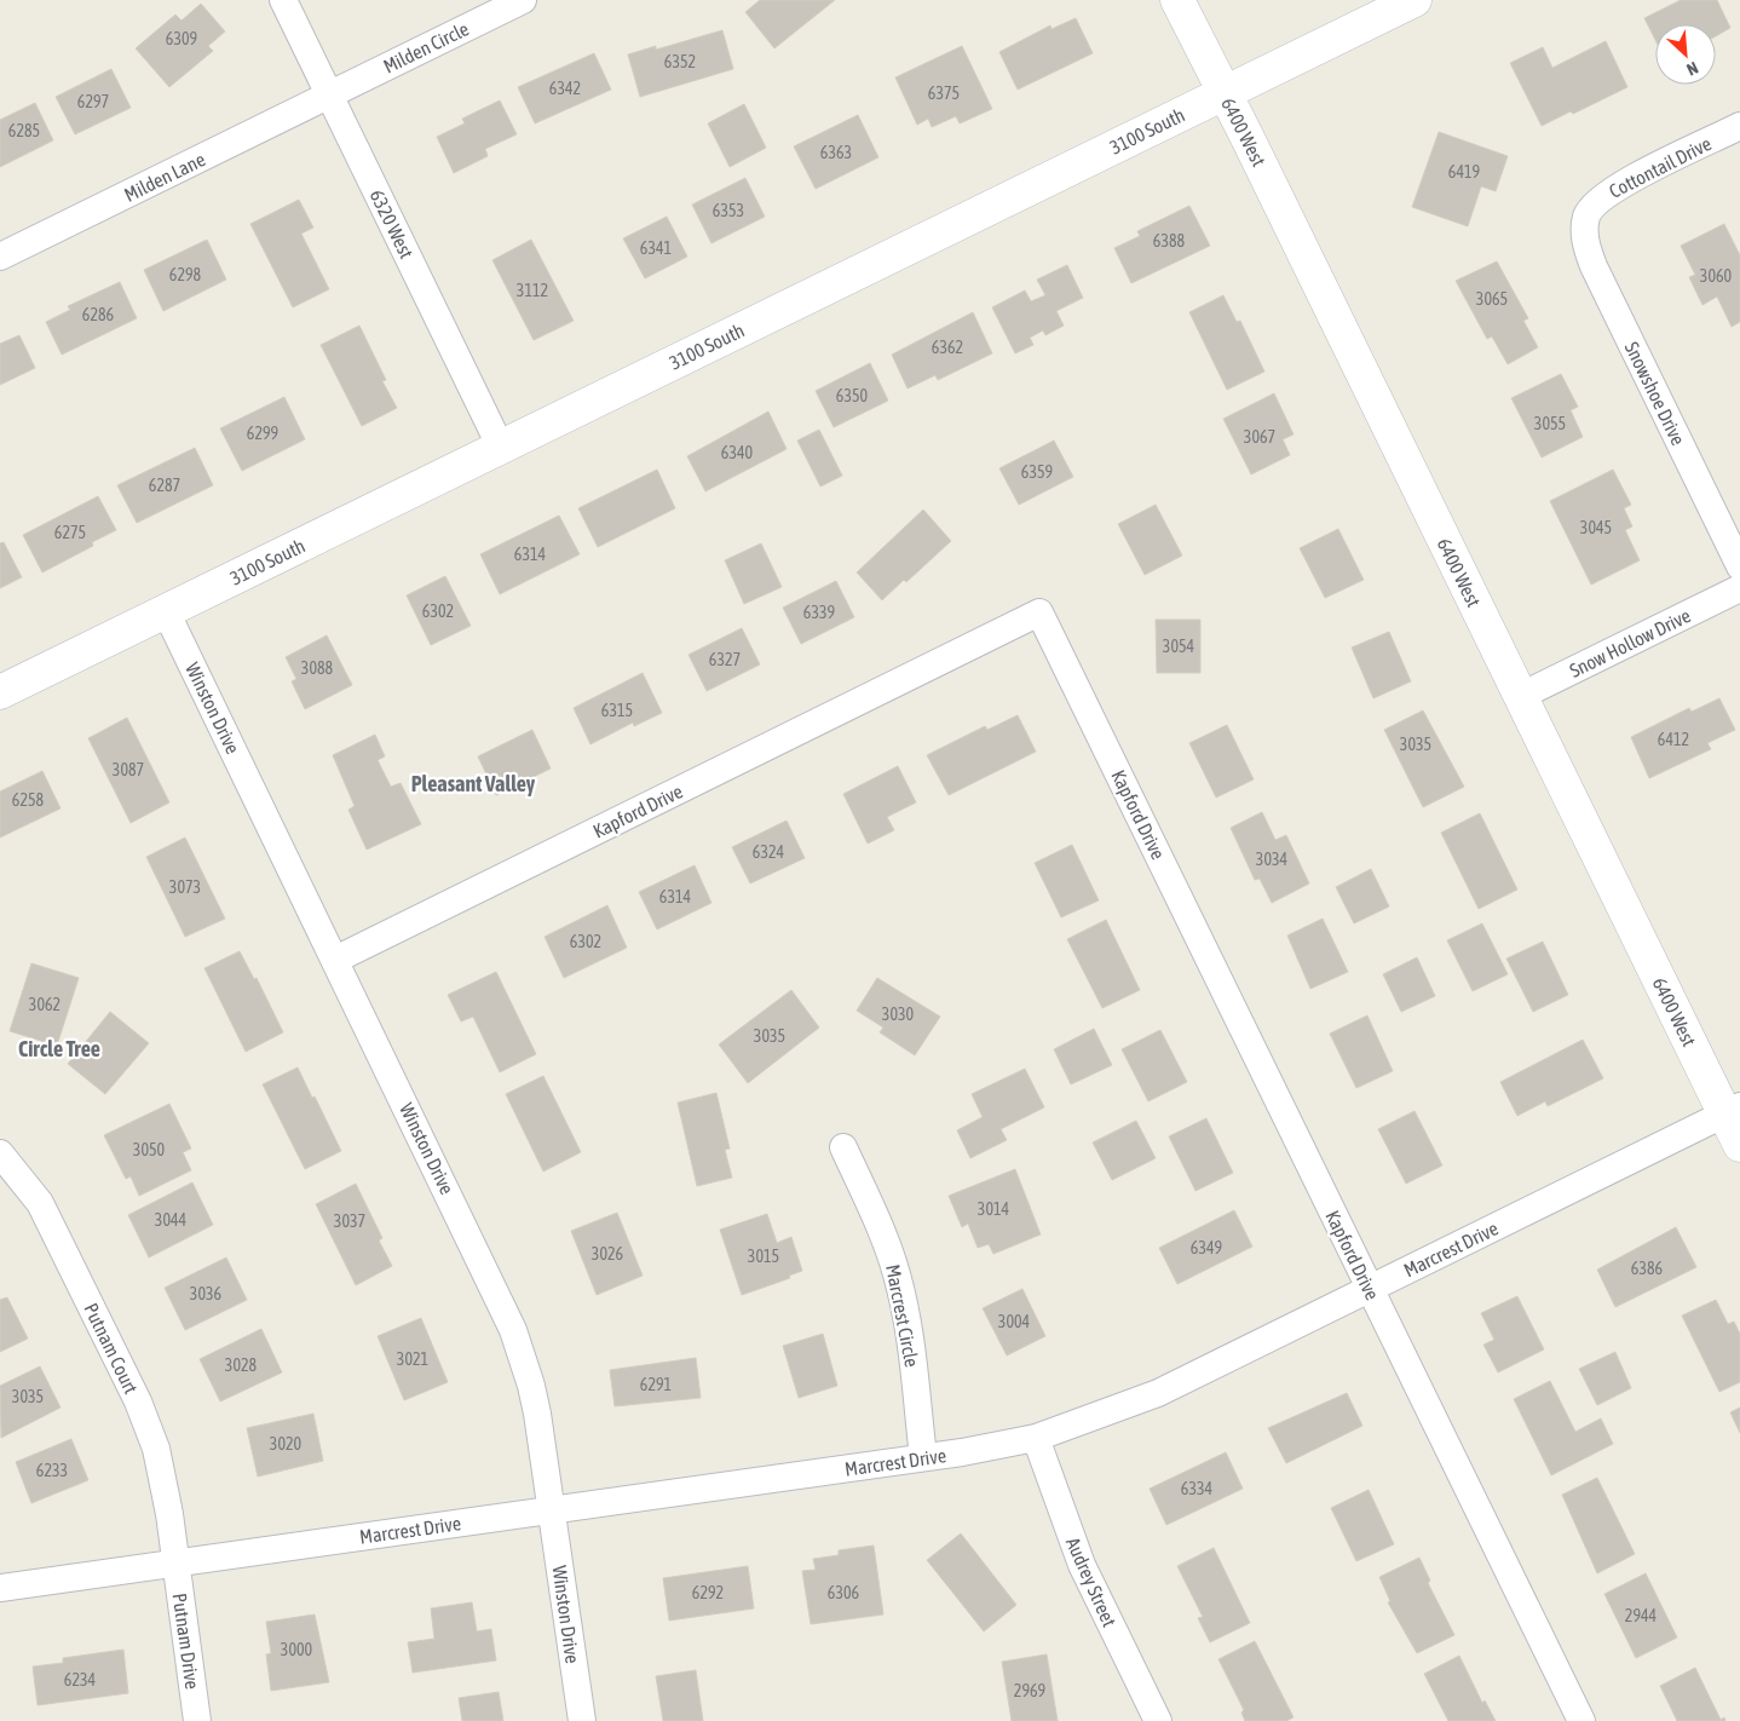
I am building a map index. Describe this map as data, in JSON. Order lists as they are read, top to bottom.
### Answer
{
  "streets": {
    "main road": ["3100 South", "6400 West"],
    "street": [
      "Milden Circle",
      "Cottontail Drive",
      "Milden Lane",
      "6320 West",
      "Snowshoe Drive",
      "Snow Hollow Drive",
      "Winston Drive",
      "Kapford Drive",
      "Marcrest Drive",
      "Marcrest Circle",
      "Putnam Court",
      "Audrey Street",
      "Putnam Drive"
    ]
  },
  "crossings": [
    ["Milden Circle", "Milden Lane"],
    ["Milden Circle", "6320 West"],
    ["3100 South", "6400 West"],
    ["3100 South", "6320 West"],
    ["3100 South", "Winston Drive"],
    ["6400 West", "Snow Hollow Drive"],
    ["6400 West", "Marcrest Drive"],
    ["Cottontail Drive", "Snowshoe Drive"],
    ["Milden Lane", "6320 West"],
    ["Winston Drive", "Kapford Drive"],
    ["Winston Drive", "Marcrest Drive"],
    ["Kapford Drive", "Marcrest Drive"],
    ["Marcrest Drive", "Marcrest Circle"],
    ["Marcrest Drive", "Putnam Court"],
    ["Marcrest Drive", "Audrey Street"],
    ["Marcrest Drive", "Putnam Drive"],
    ["Putnam Court", "Putnam Drive"]
  ],
  "districts": ["Pleasant Valley", "Circle Tree"],
  "house_numbers": [
    "6309",
    "6352",
    "6342",
    "6375",
    "6297",
    "6285",
    "6363",
    "6419",
    "6353",
    "6388",
    "6341",
    "6298",
    "3060",
    "3112",
    "3065",
    "6286",
    "6362",
    "6350",
    "3055",
    "6299",
    "3067",
    "6340",
    "6359",
    "6287",
    "3045",
    "6275",
    "6314",
    "6302",
    "6339",
    "3054",
    "6327",
    "3088",
    "6315",
    "6412",
    "3035",
    "3087",
    "6258",
    "6324",
    "3034",
    "3073",
    "6314",
    "6302",
    "3062",
    "3030",
    "3035",
    "3050",
    "3014",
    "3044",
    "3037",
    "6349",
    "3026",
    "3015",
    "6386",
    "3036",
    "3004",
    "3021",
    "3028",
    "6291",
    "3035",
    "3020",
    "6233",
    "6334",
    "6292",
    "6306",
    "2944",
    "3000",
    "6234",
    "2969"
  ],
  "north": "bottom right"
}
